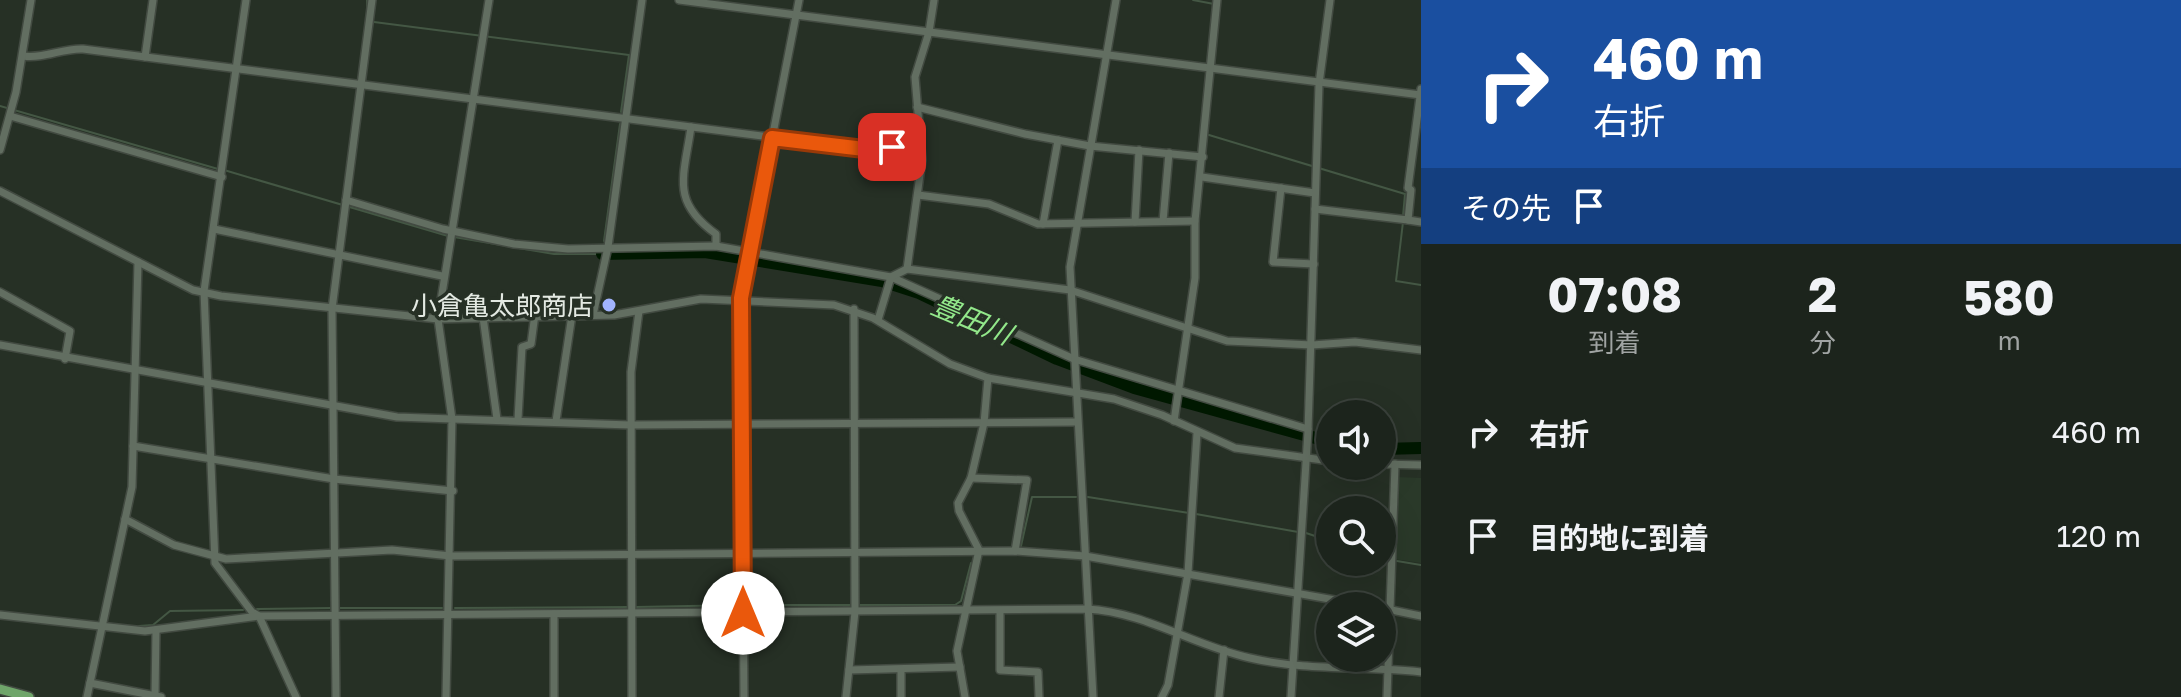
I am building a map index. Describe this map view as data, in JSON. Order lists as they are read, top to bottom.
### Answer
{
  "water": ["豊田川"],
  "places": ["小倉亀太郎商店"],
  "page": {
    "turn": ["460 m", "右折"],
    "then": "その先",
    "eta": [
      "07:08",
      "到着",
      "2",
      "分",
      "580",
      "m"
    ],
    "list": [
      {
        "name": "右折",
        "value": "460 m"
      },
      {
        "name": "目的地に到着",
        "value": "120 m"
      }
    ]
  }
}
